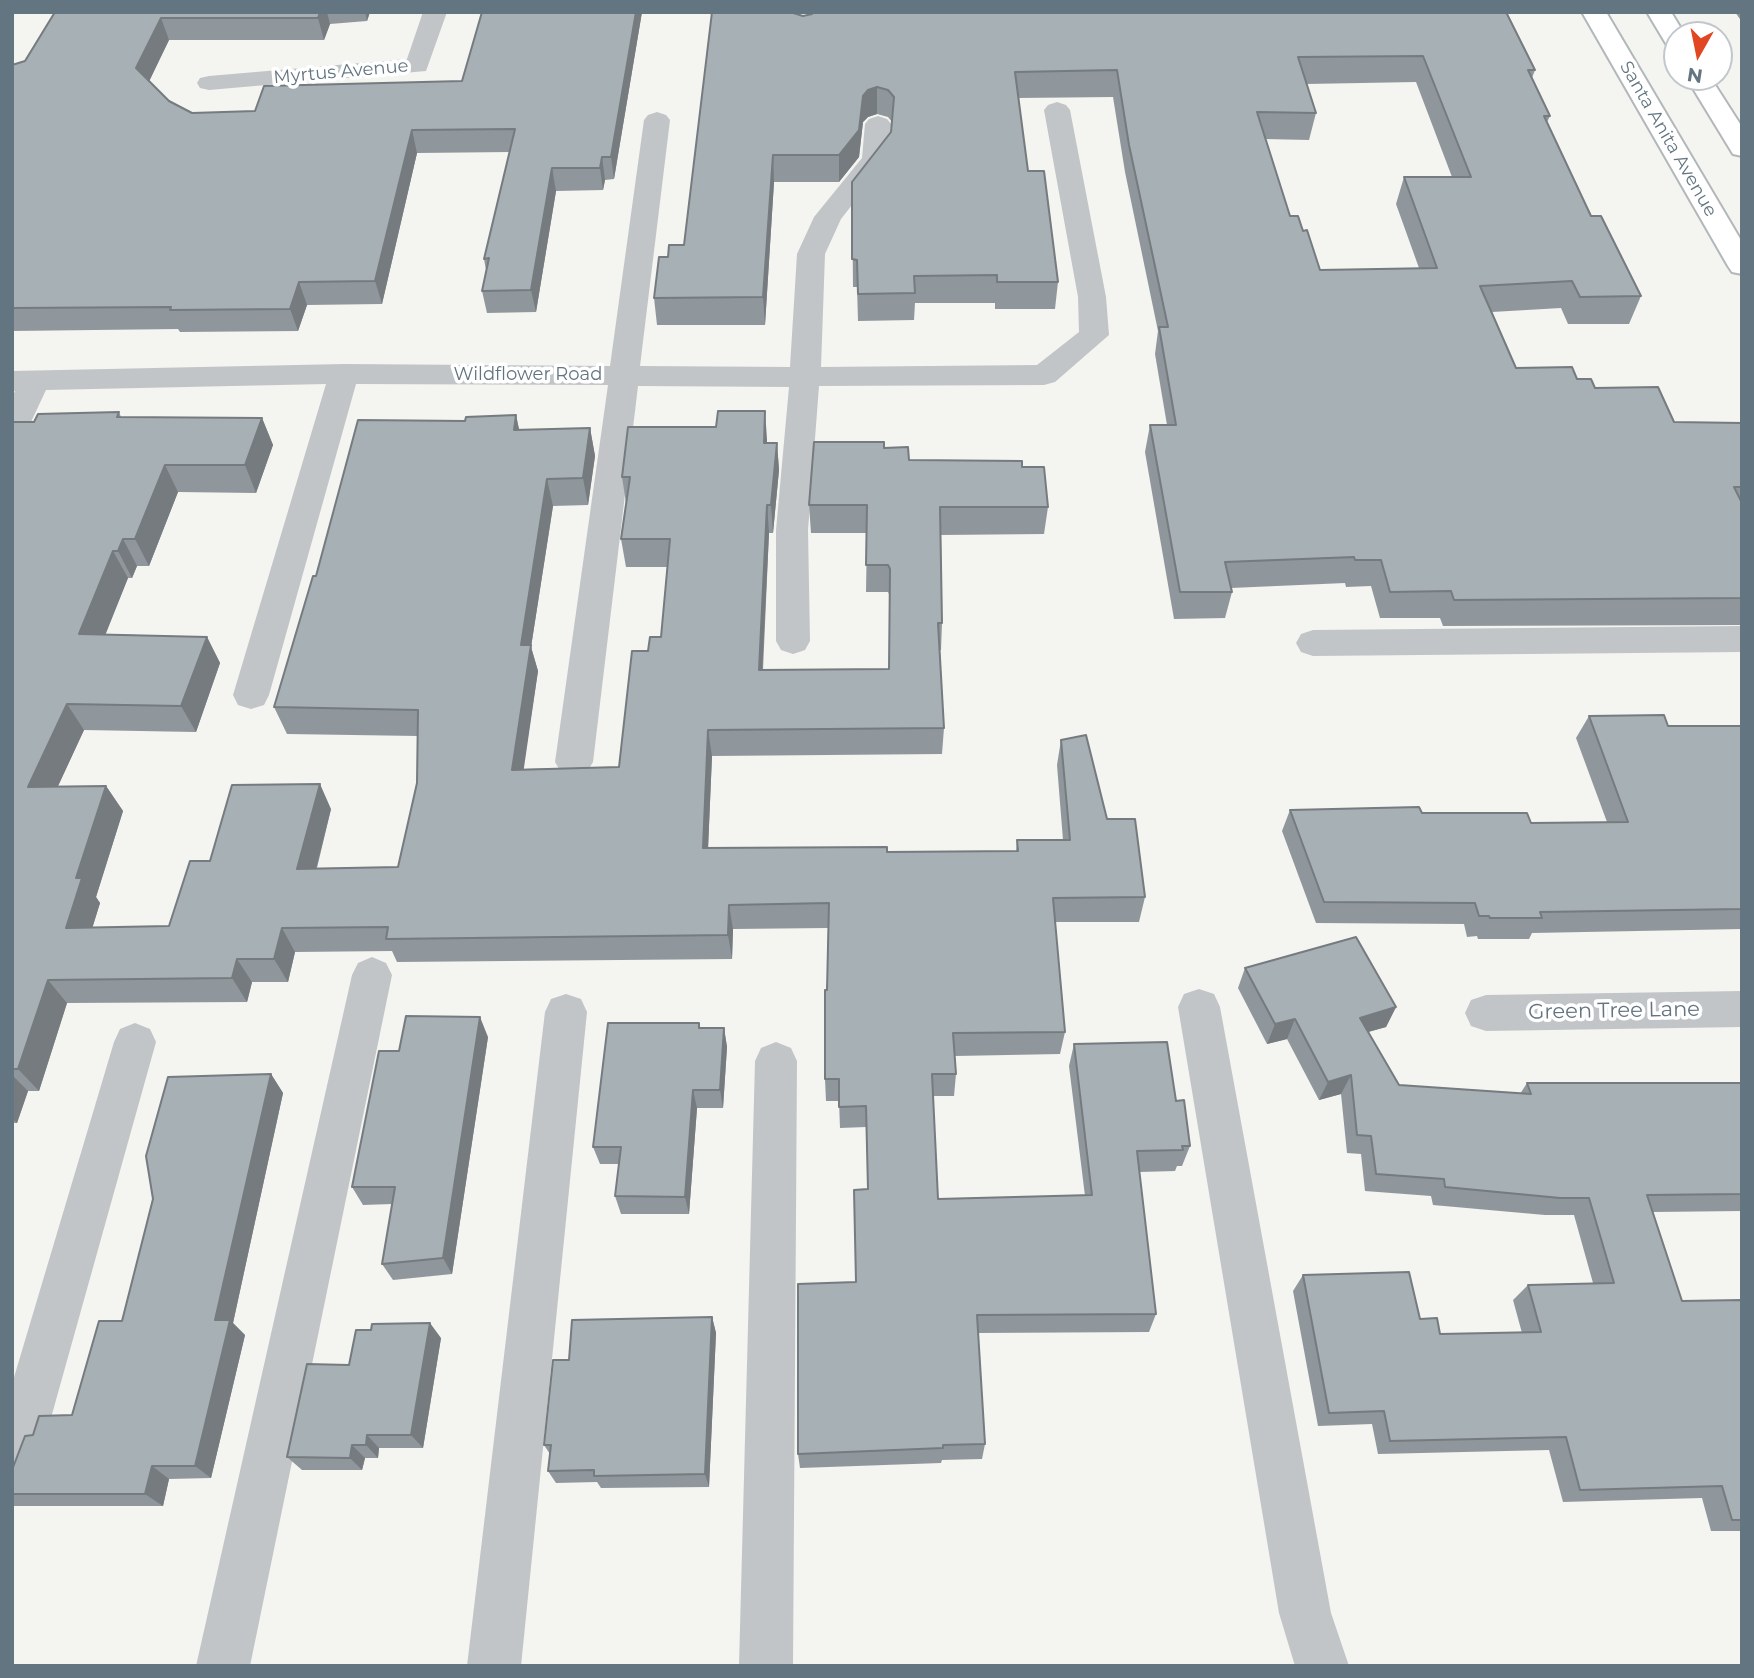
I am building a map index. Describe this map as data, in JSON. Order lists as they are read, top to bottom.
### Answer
{
  "streets": {
    "main road": ["Santa Anita Avenue"],
    "street": ["Myrtus Avenue", "Wildflower Road", "Green Tree Lane"]
  },
  "north": "bottom"
}
